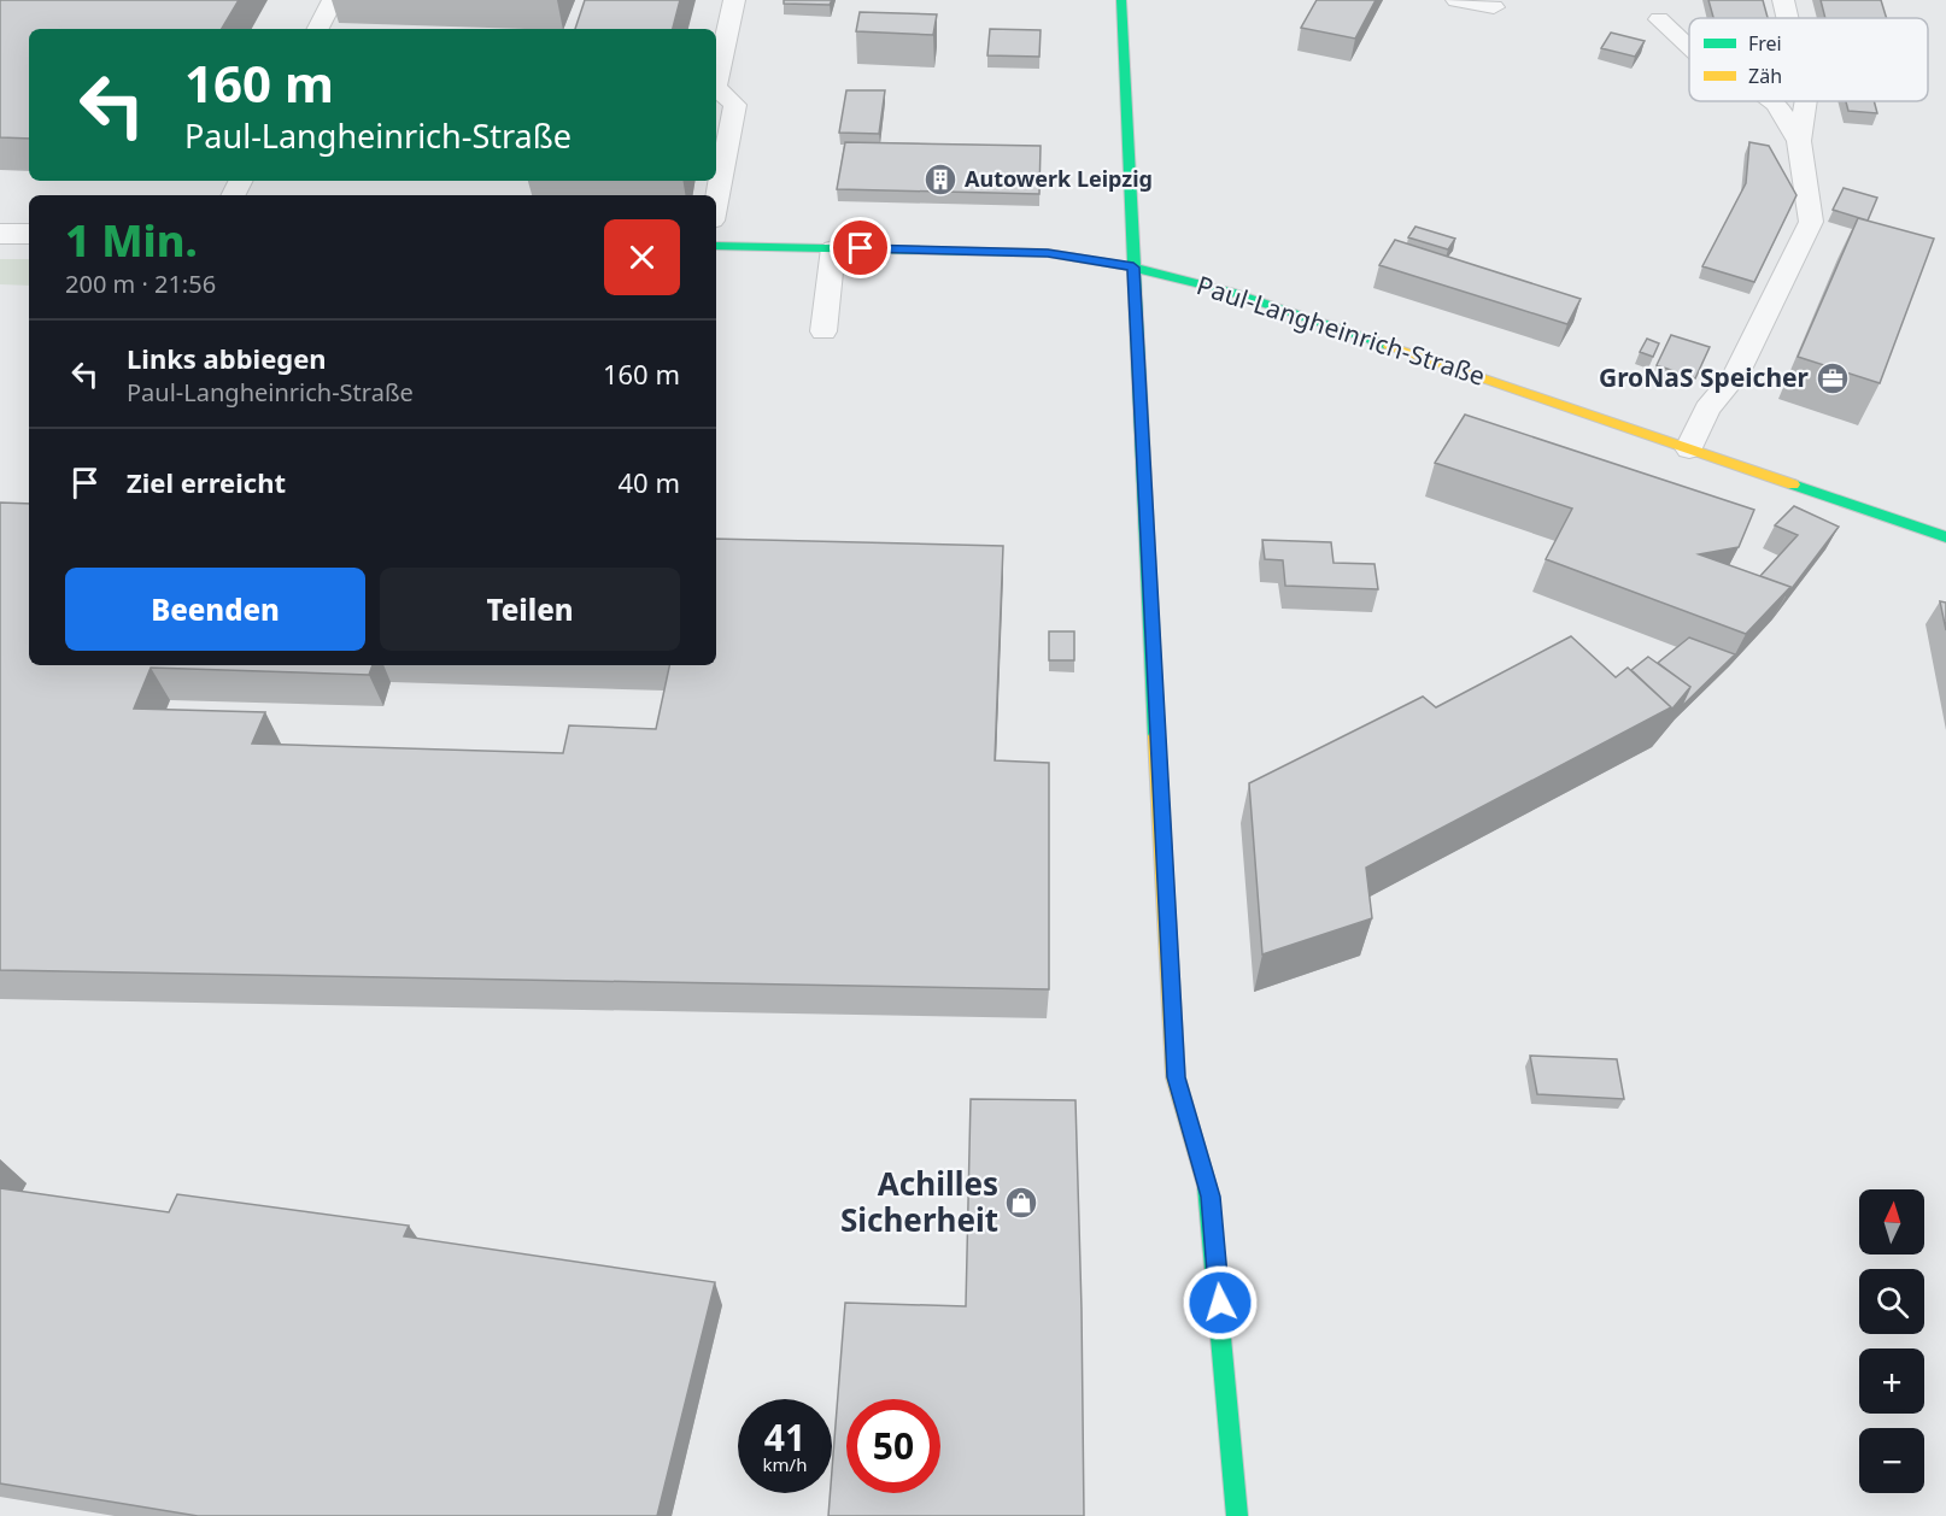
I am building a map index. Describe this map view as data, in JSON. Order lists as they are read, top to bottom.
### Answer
{
  "streets": {
    "main road": ["Paul-Langheinrich-Straße"]
  },
  "places": {
    "building": ["Autowerk Leipzig"],
    "office": ["GroNaS Speicher"],
    "shop": ["Achilles Sicherheit"]
  },
  "legend": ["Frei", "Zäh"],
  "north": "top",
  "page": {
    "turn": ["160 m", "Paul-Langheinrich-Straße"],
    "heading": ["1 Min.", "200 m · 21:56"],
    "list": [
      {
        "name": "Links abbiegen",
        "note": "Paul-Langheinrich-Straße",
        "value": "160 m"
      },
      {
        "name": "Ziel erreicht",
        "value": "40 m"
      }
    ],
    "buttons": ["Beenden", "Teilen"],
    "map_buttons": ["+", "−"],
    "speed": "41 km/h",
    "limit": "50"
  }
}
